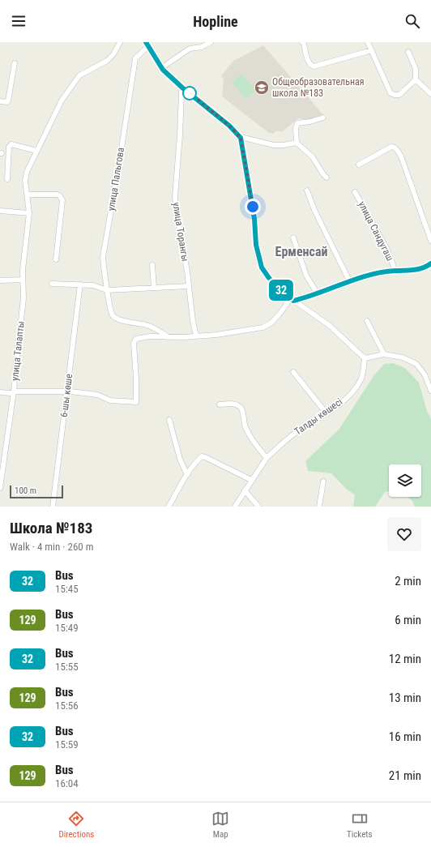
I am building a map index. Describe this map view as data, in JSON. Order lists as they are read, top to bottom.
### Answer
{
  "streets": {
    "street": [
      "улица Пальгова",
      "улица Сандугаш",
      "улица Торангы",
      "улица Талапты",
      "6-шы көше",
      "Талды көшесі"
    ]
  },
  "districts": ["Ерменсай"],
  "places": {
    "school or university": ["Общеобразовательная школа №183"]
  },
  "lines": ["bus line 32"],
  "scale_bar": "100 m",
  "page": {
    "header": "Hopline",
    "on_map": "32",
    "scale": "100 m",
    "heading": ["Школа №183", "Walk · 4 min · 260 m"],
    "list": [
      {
        "mark": "32",
        "name": "Bus",
        "note": "15:45",
        "value": "2 min"
      },
      {
        "mark": "129",
        "name": "Bus",
        "note": "15:49",
        "value": "6 min"
      },
      {
        "mark": "32",
        "name": "Bus",
        "note": "15:55",
        "value": "12 min"
      },
      {
        "mark": "129",
        "name": "Bus",
        "note": "15:56",
        "value": "13 min"
      },
      {
        "mark": "32",
        "name": "Bus",
        "note": "15:59",
        "value": "16 min"
      },
      {
        "mark": "129",
        "name": "Bus",
        "note": "16:04",
        "value": "21 min"
      }
    ],
    "tabs": ["Directions", "Map", "Tickets"]
  }
}
